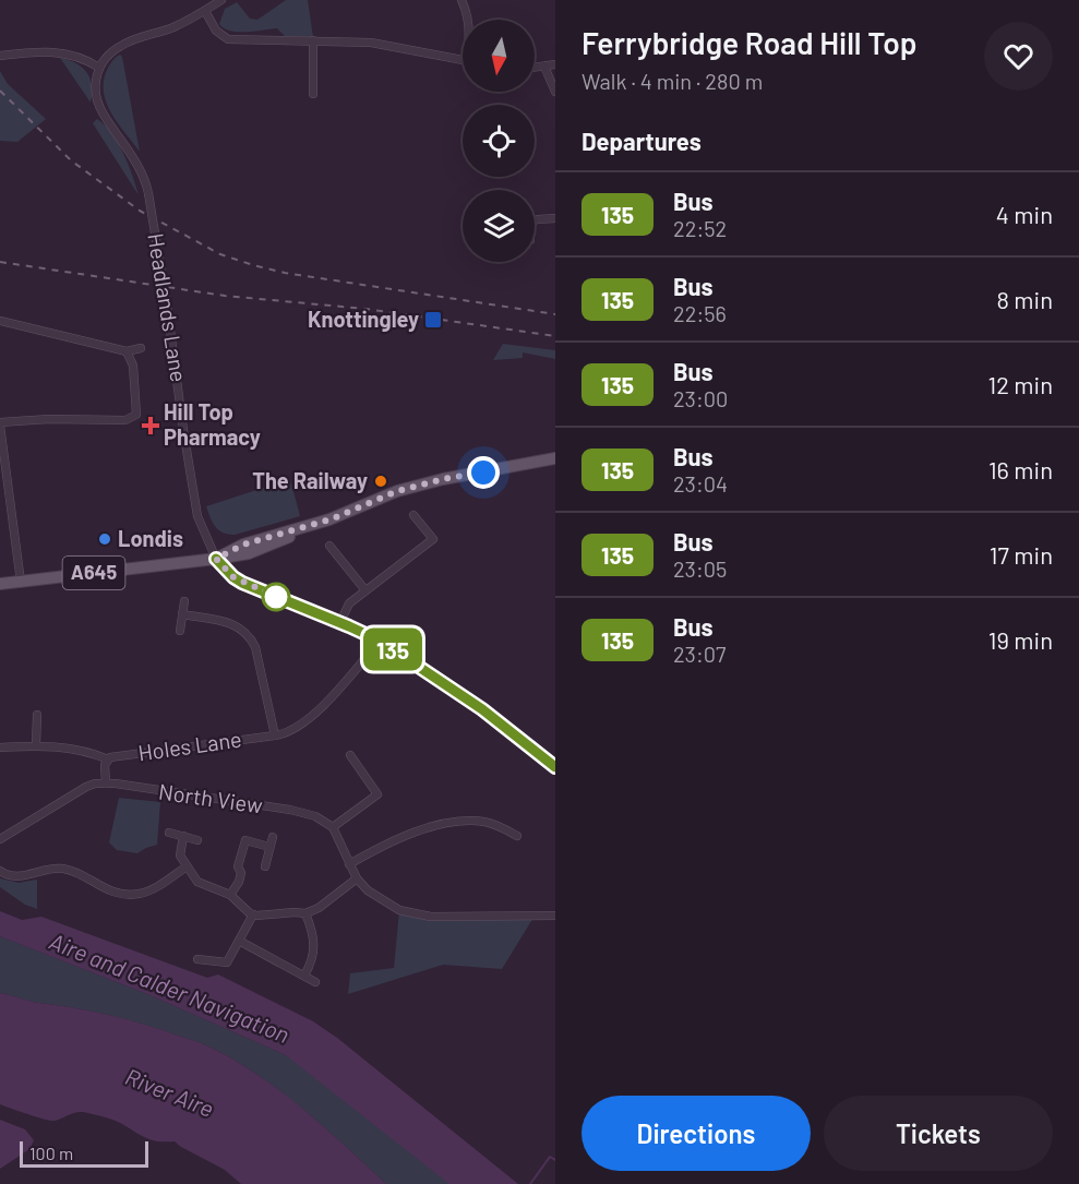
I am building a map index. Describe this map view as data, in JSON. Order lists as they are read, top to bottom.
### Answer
{
  "streets": {
    "main road": ["A645"],
    "street": ["Headlands Lane", "Holes Lane", "North View"]
  },
  "crossings": [
    ["Headlands Lane", "A645"],
    ["Holes Lane", "North View"]
  ],
  "water": ["Aire and Calder Navigation", "River Aire"],
  "places": {
    "transit": ["Knottingley"],
    "health": ["Hill Top Pharmacy"],
    "other": ["The Railway", "Londis"]
  },
  "lines": ["bus line 135"],
  "scale_bar": "100 m",
  "north": "bottom",
  "page": {
    "on_map": "135",
    "heading": [
      ["Ferrybridge Road Hill Top", "Walk · 4 min · 280 m"],
      "Departures"
    ],
    "list": [
      {
        "mark": "135",
        "name": "Bus",
        "note": "22:52",
        "value": "4 min"
      },
      {
        "mark": "135",
        "name": "Bus",
        "note": "22:56",
        "value": "8 min"
      },
      {
        "mark": "135",
        "name": "Bus",
        "note": "23:00",
        "value": "12 min"
      },
      {
        "mark": "135",
        "name": "Bus",
        "note": "23:04",
        "value": "16 min"
      },
      {
        "mark": "135",
        "name": "Bus",
        "note": "23:05",
        "value": "17 min"
      },
      {
        "mark": "135",
        "name": "Bus",
        "note": "23:07",
        "value": "19 min"
      }
    ],
    "buttons": ["Directions", "Tickets"],
    "scale": "100 m"
  }
}
